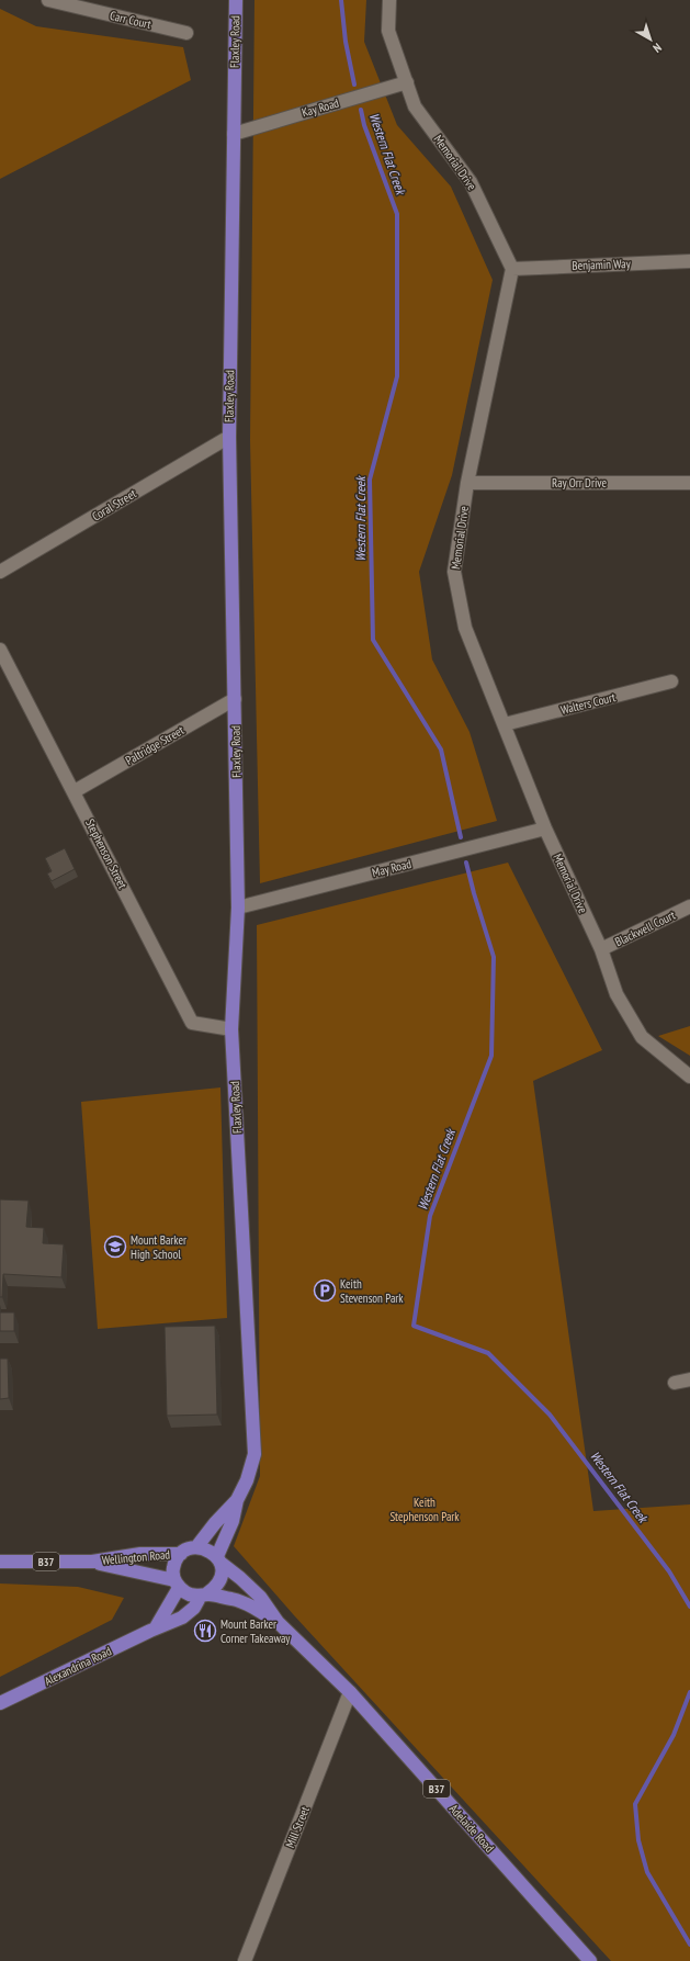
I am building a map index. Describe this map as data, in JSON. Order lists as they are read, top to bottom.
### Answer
{
  "streets": {
    "main road": [
      "Flaxley Road",
      "Wellington Road",
      "B37",
      "Alexandrina Road",
      "Adelaide Road"
    ],
    "street": [
      "Carr Court",
      "Kay Road",
      "Memorial Drive",
      "Benjamin Way",
      "Ray Orr Drive",
      "Coral Street",
      "Walters Court",
      "Paltridge Street",
      "Stephenson Street",
      "May Road",
      "Blackwell Court",
      "Mill Street"
    ]
  },
  "crossings": [
    ["Flaxley Road", "Kay Road"],
    ["Flaxley Road", "Coral Street"],
    ["Flaxley Road", "Paltridge Street"],
    ["Flaxley Road", "Stephenson Street"],
    ["Flaxley Road", "May Road"],
    ["Flaxley Road", "Wellington Road"],
    ["Flaxley Road", "B37"],
    ["Flaxley Road", "Alexandrina Road"],
    ["Flaxley Road", "Adelaide Road"],
    ["Kay Road", "Memorial Drive"],
    ["Memorial Drive", "Benjamin Way"],
    ["Memorial Drive", "Ray Orr Drive"],
    ["Memorial Drive", "Walters Court"],
    ["Memorial Drive", "May Road"],
    ["Memorial Drive", "Blackwell Court"],
    ["Paltridge Street", "Stephenson Street"],
    ["Wellington Road", "B37"],
    ["Wellington Road", "Alexandrina Road"],
    ["Wellington Road", "Adelaide Road"],
    ["B37", "Alexandrina Road"],
    ["B37", "Adelaide Road"],
    ["Alexandrina Road", "Adelaide Road"],
    ["Mill Street", "Adelaide Road"]
  ],
  "water": ["Western Flat Creek"],
  "parks": ["Keith Stephenson Park"],
  "places": {
    "school or university": ["Mount Barker High School"],
    "parking": ["Keith Stevenson Park"],
    "restaurant": ["Mount Barker Corner Takeaway"]
  },
  "north": "bottom right"
}
